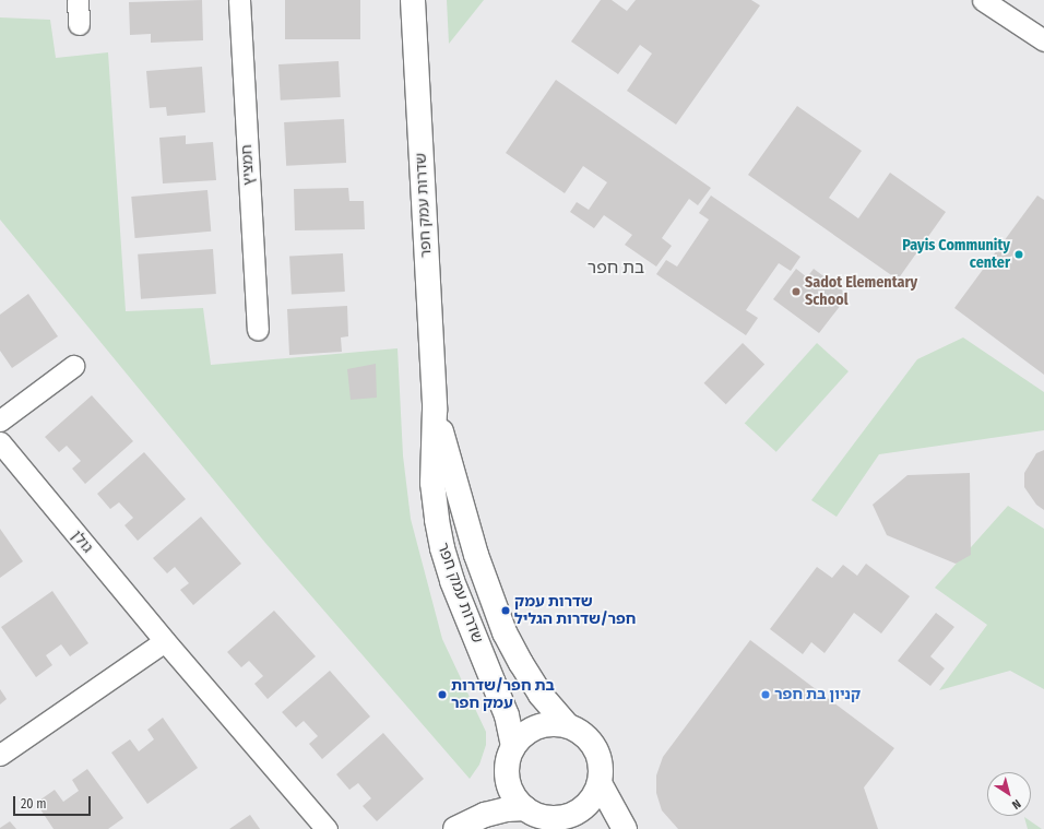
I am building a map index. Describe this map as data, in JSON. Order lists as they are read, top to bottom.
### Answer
{
  "streets": {
    "street": ["חמציץ", "שדרות עמק חפר", "גולן"]
  },
  "districts": ["בת חפר"],
  "places": [
    "Payis Community center",
    "Sadot Elementary School",
    "שדרות עמק חפר/שדרות הגליל",
    "בת חפר/שדרות עמק חפר",
    "קניון בת חפר"
  ],
  "scale_bar": "20 m",
  "north": "bottom right"
}
